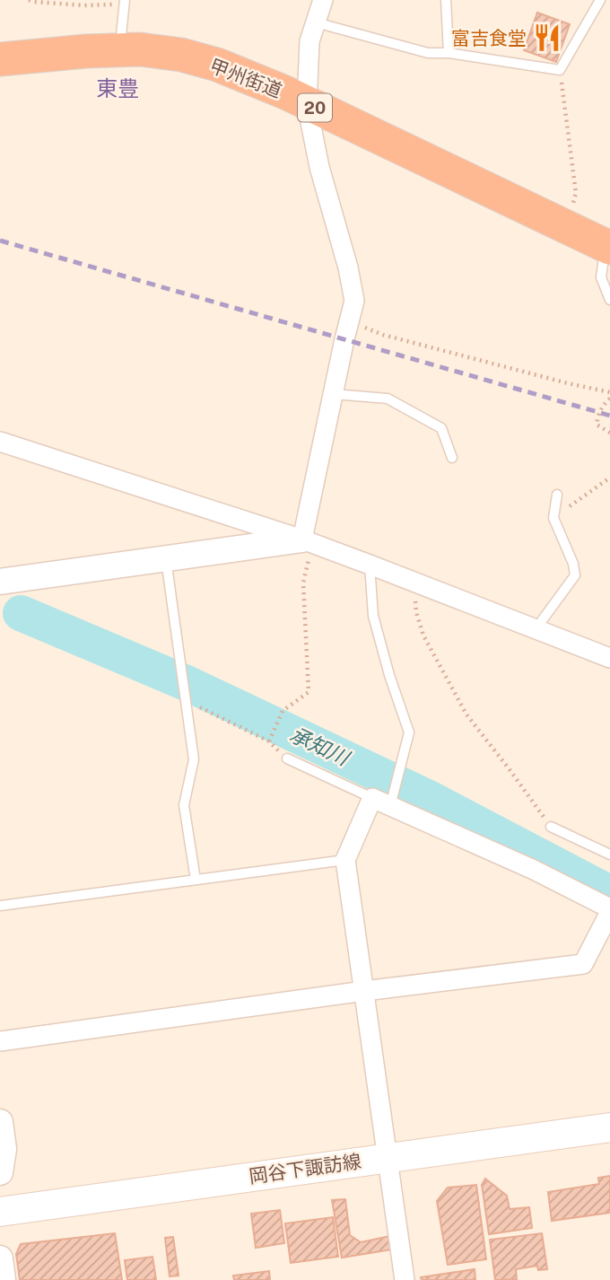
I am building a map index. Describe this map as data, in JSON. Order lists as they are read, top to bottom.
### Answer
{
  "streets": {
    "highway": ["甲州街道", "20"],
    "main road": ["岡谷下諏訪線"]
  },
  "districts": ["東豊"],
  "water": ["承知川"],
  "places": {
    "restaurant": ["富吉食堂"]
  }
}
